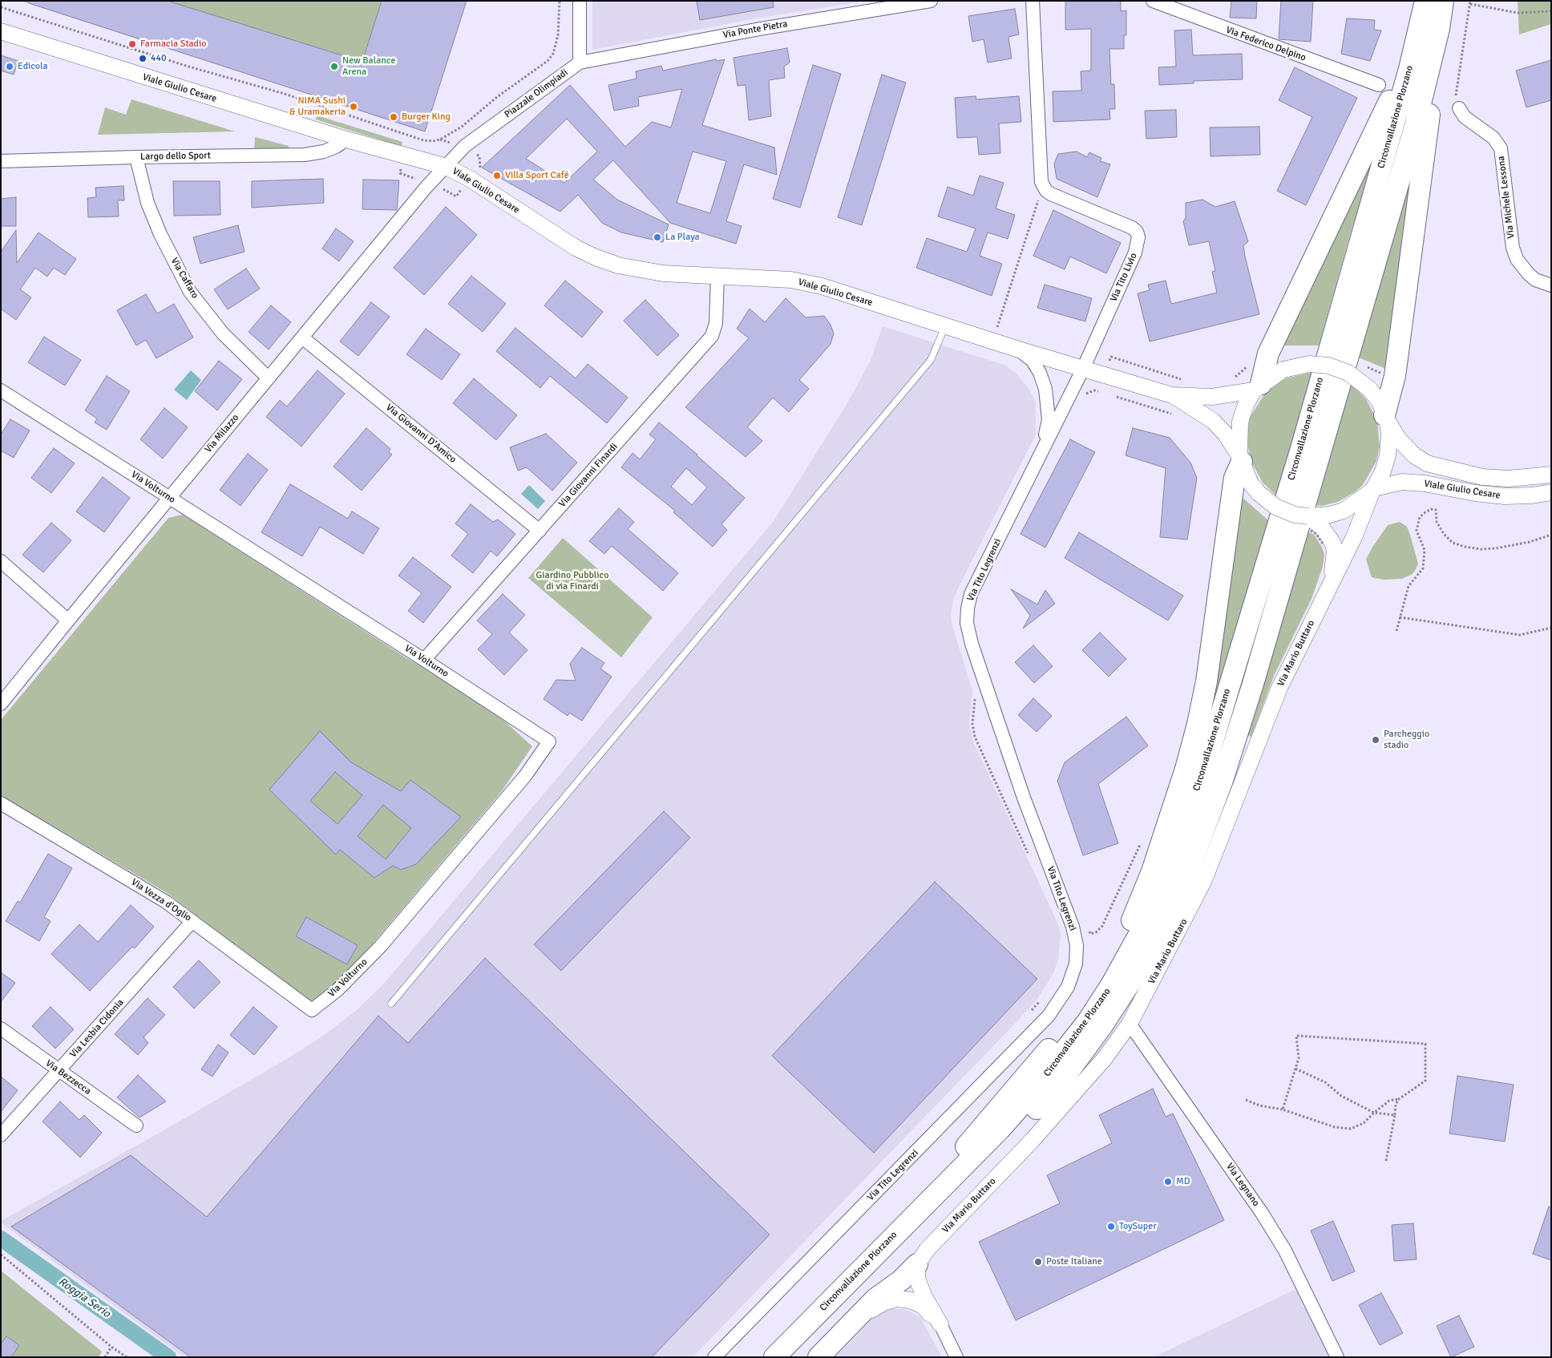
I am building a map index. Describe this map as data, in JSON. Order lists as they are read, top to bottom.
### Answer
{
  "streets": {
    "highway": ["Circonvallazione Plorzano"],
    "street": [
      "Via Ponte Pietra",
      "Via Federico Delpino",
      "Viale Giulio Cesare",
      "Piazzale Olimpiadi",
      "Largo dello Sport",
      "Via Michele Lessona",
      "Via Tito Livio",
      "Via Caffaro",
      "Via Milazzo",
      "Via Giovanni D'Amico",
      "Via Giovanni Finardi",
      "Via Volturno",
      "Via Tito Legrenzi",
      "Via Mario Buttaro",
      "Via Vezza d'Oglio",
      "Via Lesbia Cidonia",
      "Via Bezzecca",
      "Via Legnano"
    ]
  },
  "crossings": [
    ["Via Ponte Pietra", "Piazzale Olimpiadi"],
    ["Viale Giulio Cesare", "Piazzale Olimpiadi"],
    ["Viale Giulio Cesare", "Largo dello Sport"],
    ["Viale Giulio Cesare", "Via Tito Livio"],
    ["Viale Giulio Cesare", "Via Milazzo"],
    ["Viale Giulio Cesare", "Via Giovanni Finardi"],
    ["Viale Giulio Cesare", "Via Tito Legrenzi"],
    ["Viale Giulio Cesare", "Via Mario Buttaro"],
    ["Piazzale Olimpiadi", "Via Milazzo"],
    ["Largo dello Sport", "Via Caffaro"],
    ["Via Tito Livio", "Via Tito Legrenzi"],
    ["Via Caffaro", "Via Milazzo"],
    ["Via Milazzo", "Via Giovanni D'Amico"],
    ["Via Milazzo", "Via Volturno"],
    ["Via Giovanni D'Amico", "Via Giovanni Finardi"],
    ["Via Giovanni Finardi", "Via Volturno"],
    ["Via Volturno", "Via Vezza d'Oglio"],
    ["Via Mario Buttaro", "Via Legnano"],
    ["Via Vezza d'Oglio", "Via Lesbia Cidonia"],
    ["Via Lesbia Cidonia", "Via Bezzecca"]
  ],
  "water": ["Roggia Serio"],
  "parks": ["Giardino Pubblico di via Finardi"],
  "places": [
    "Farmacia Stadio",
    "440",
    "Edicola",
    "New Balance Arena",
    "NIMA Sushi & Uramakeria",
    "Burger King",
    "Villa Sport Café",
    "La Playa",
    "Parcheggio stadio",
    "MD",
    "ToySuper",
    "Poste Italiane"
  ]
}
